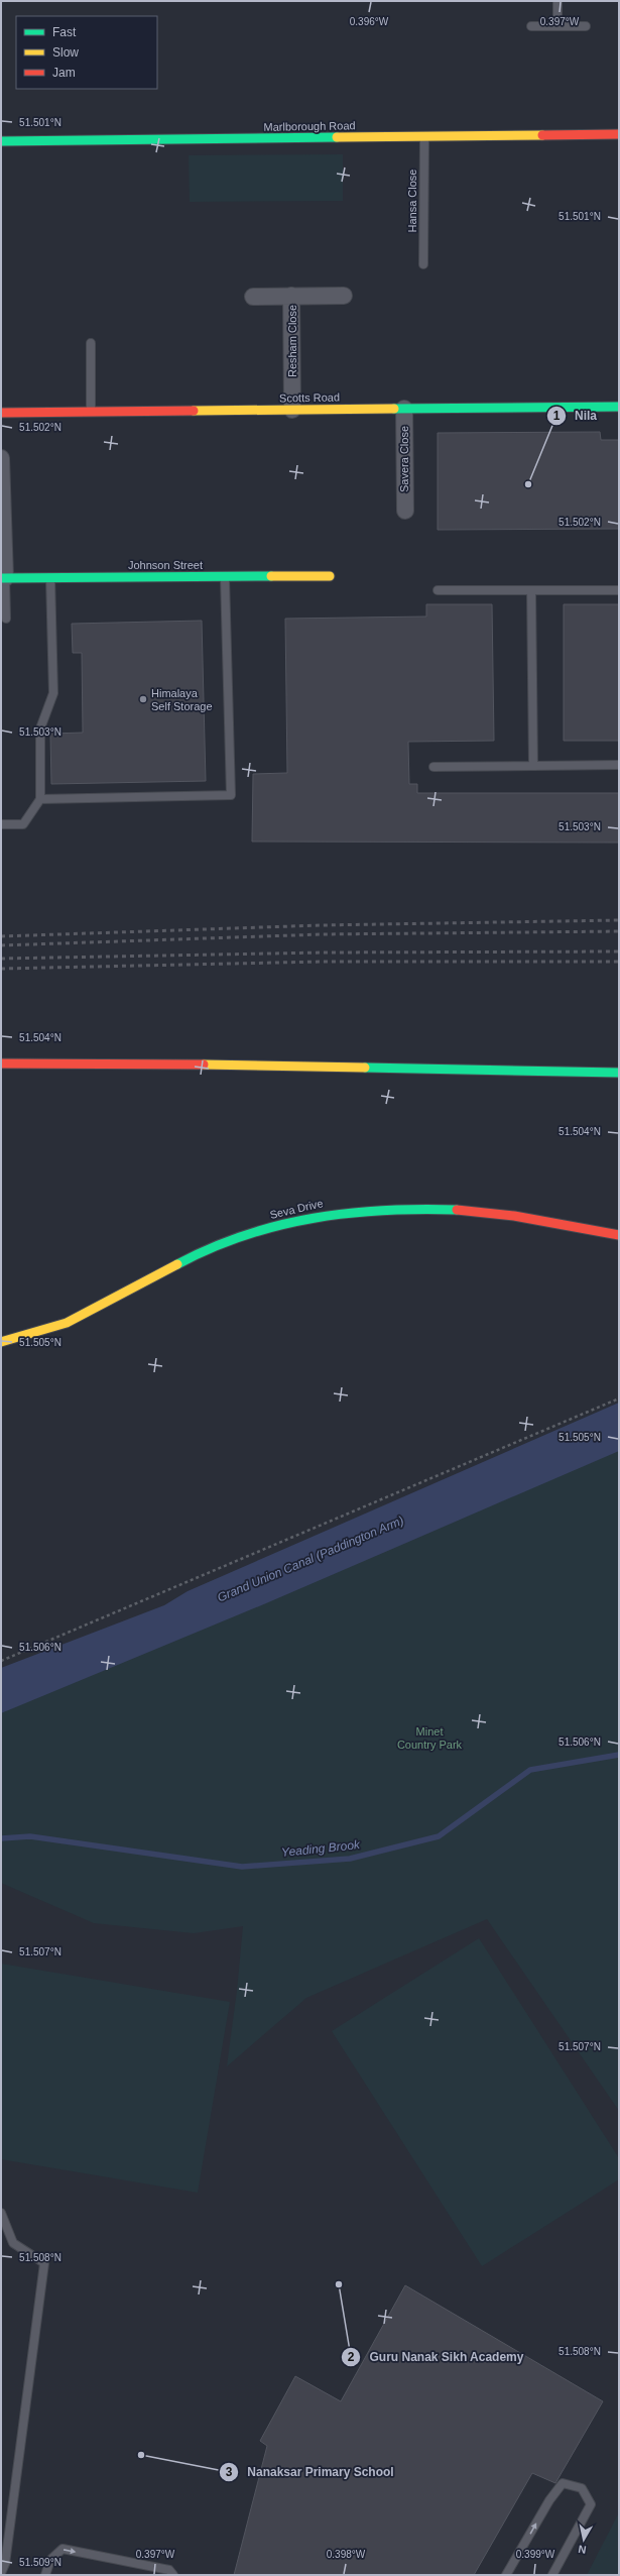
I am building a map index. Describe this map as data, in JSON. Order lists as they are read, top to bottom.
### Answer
{
  "streets": {
    "street": [
      "Marlborough Road",
      "Resham Close",
      "Scotts Road",
      "Savera Close",
      "Johnson Street",
      "Seva Drive"
    ],
    "lane": ["Hansa Close"]
  },
  "crossings": [
    ["Marlborough Road", "Hansa Close"],
    ["Resham Close", "Scotts Road"],
    ["Scotts Road", "Savera Close"]
  ],
  "water": ["Grand Union Canal (Paddington Arm)", "Yeading Brook"],
  "parks": ["Minet Country Park"],
  "places": [
    "Nila",
    "Himalaya Self Storage",
    "Guru Nanak Sikh Academy",
    "Nanaksar Primary School"
  ],
  "legend": ["Fast", "Slow", "Jam"],
  "north": "bottom",
  "coordinates": [
    "0.396°W",
    "0.397°W",
    "51.501°N",
    "51.502°N",
    "51.503°N",
    "51.504°N",
    "51.505°N",
    "51.506°N",
    "51.507°N",
    "51.508°N",
    "0.398°W",
    "0.399°W",
    "51.509°N"
  ]
}
